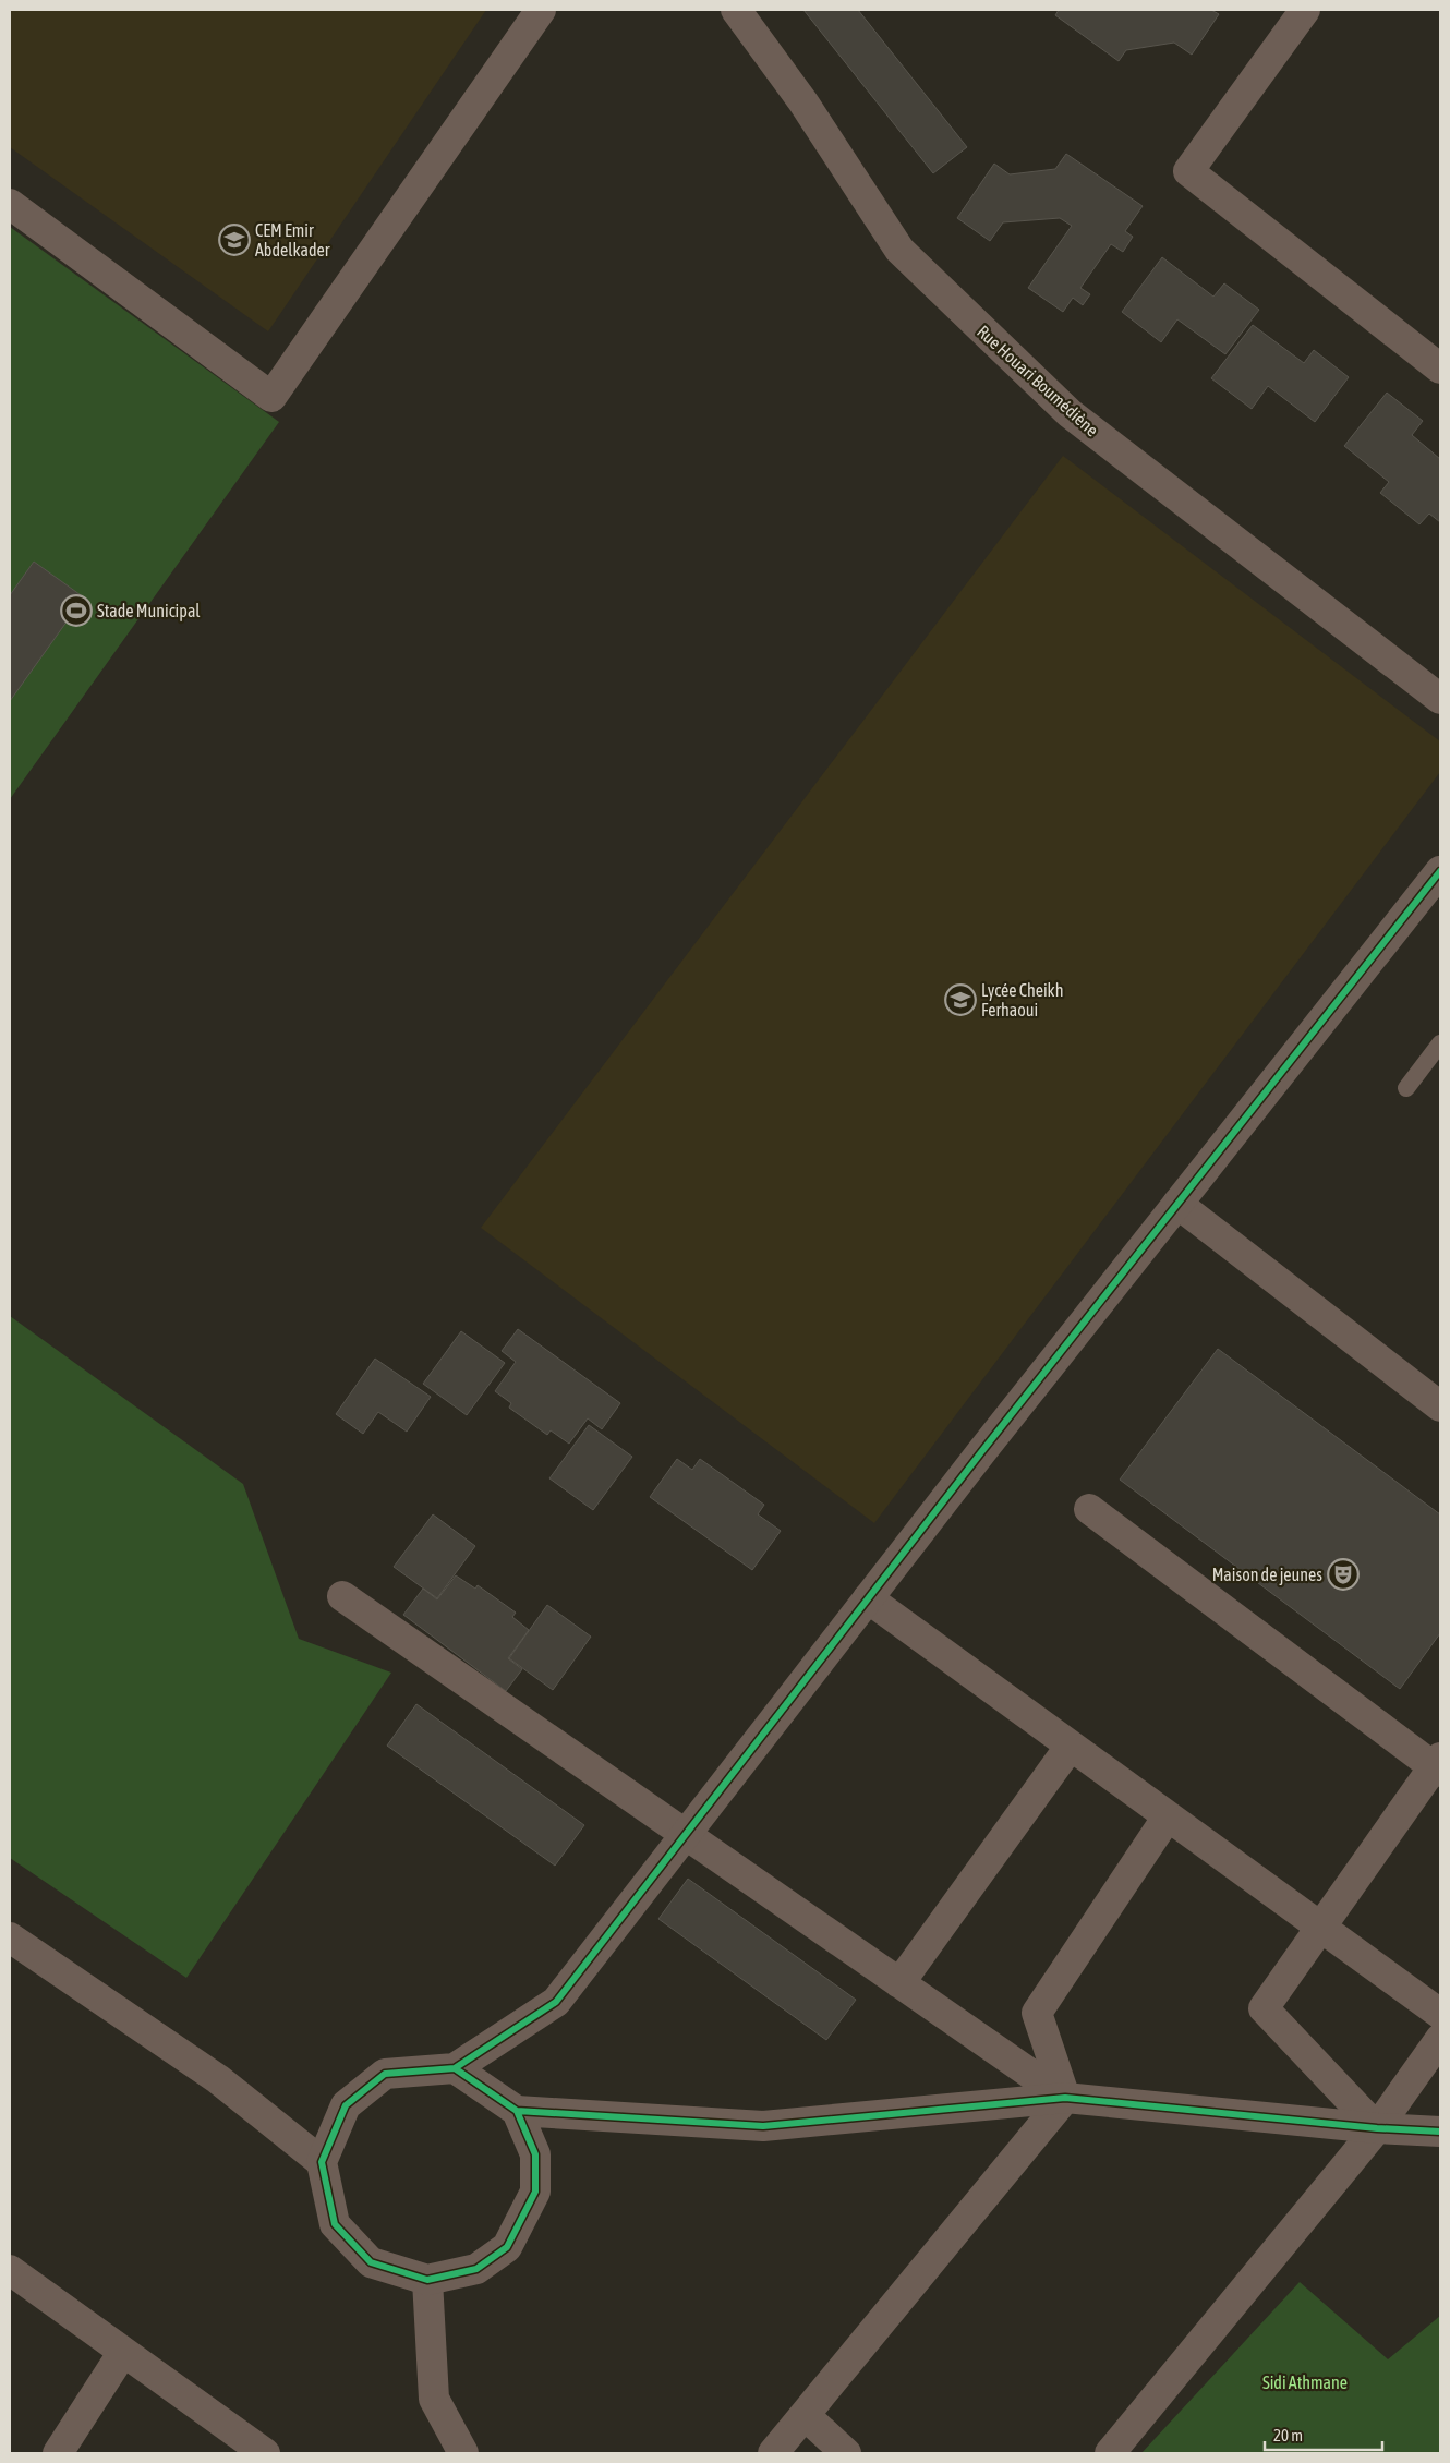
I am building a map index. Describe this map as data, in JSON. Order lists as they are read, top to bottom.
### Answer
{
  "streets": {
    "street": ["Rue Houari Boumédiène"]
  },
  "parks": ["Sidi Athmane"],
  "places": {
    "school or university": ["CEM Emir Abdelkader", "Lycée Cheikh Ferhaoui"],
    "sports": ["Stade Municipal"],
    "theatre": ["Maison de jeunes"]
  },
  "scale_bar": "20 m"
}
